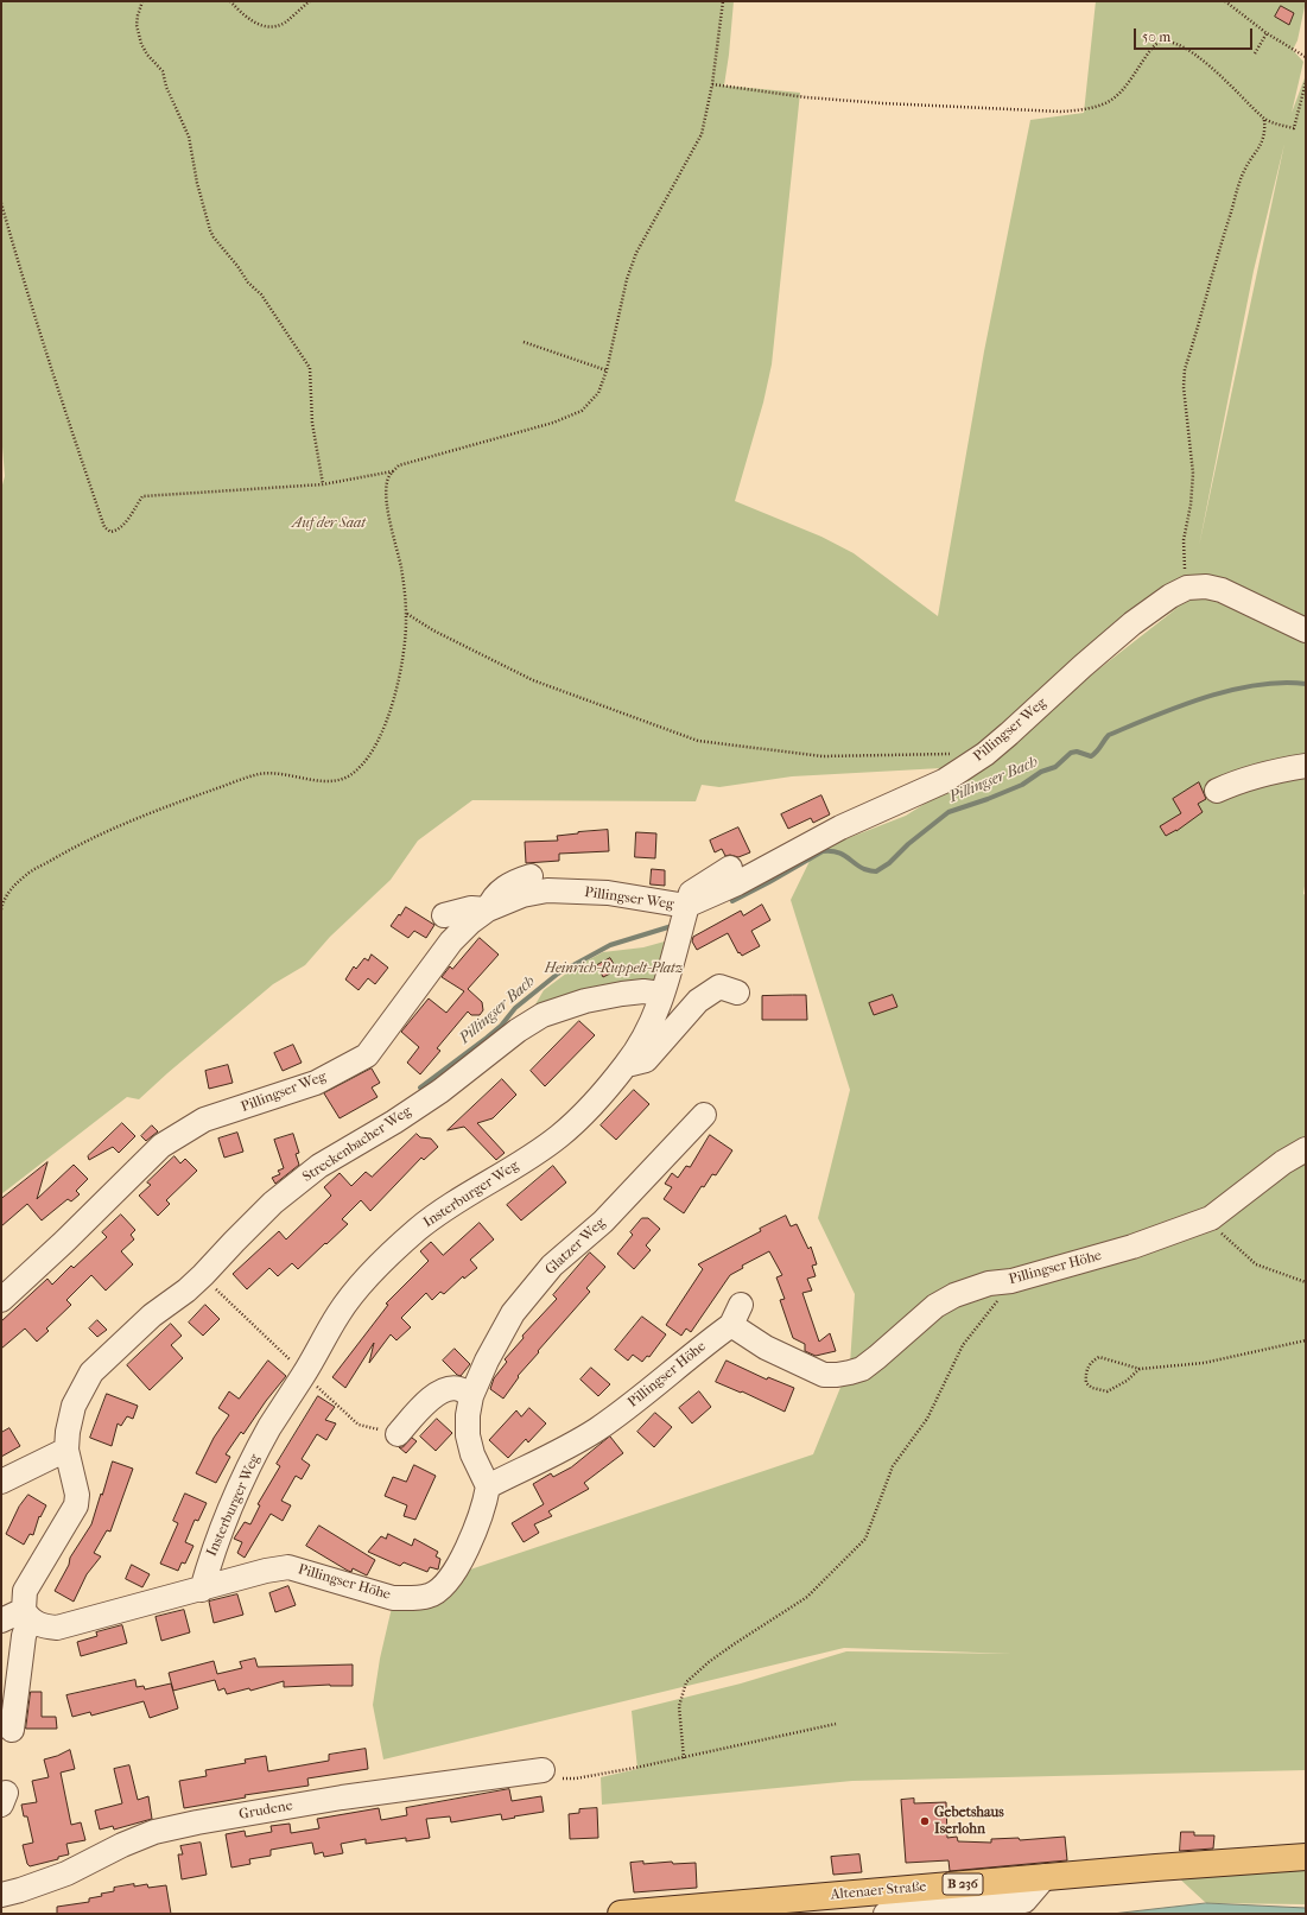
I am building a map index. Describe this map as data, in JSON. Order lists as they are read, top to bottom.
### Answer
{
  "streets": {
    "main road": ["B 236", "Altenaer Straße"],
    "street": [
      "Pillingser Weg",
      "Streckenbacher Weg",
      "Insterburger Weg",
      "Glatzer Weg",
      "Pillingser Höhe",
      "Grudene"
    ]
  },
  "crossings": [
    ["Pillingser Weg", "Insterburger Weg"],
    ["Streckenbacher Weg", "Insterburger Weg"],
    ["Insterburger Weg", "Pillingser Höhe"],
    ["Glatzer Weg", "Pillingser Höhe"]
  ],
  "water": ["Pillingser Bach"],
  "parks": ["Auf der Saat", "Heinrich-Ruppelt-Platz"],
  "places": ["Gebetshaus Iserlohn"],
  "scale_bar": "50 m"
}
